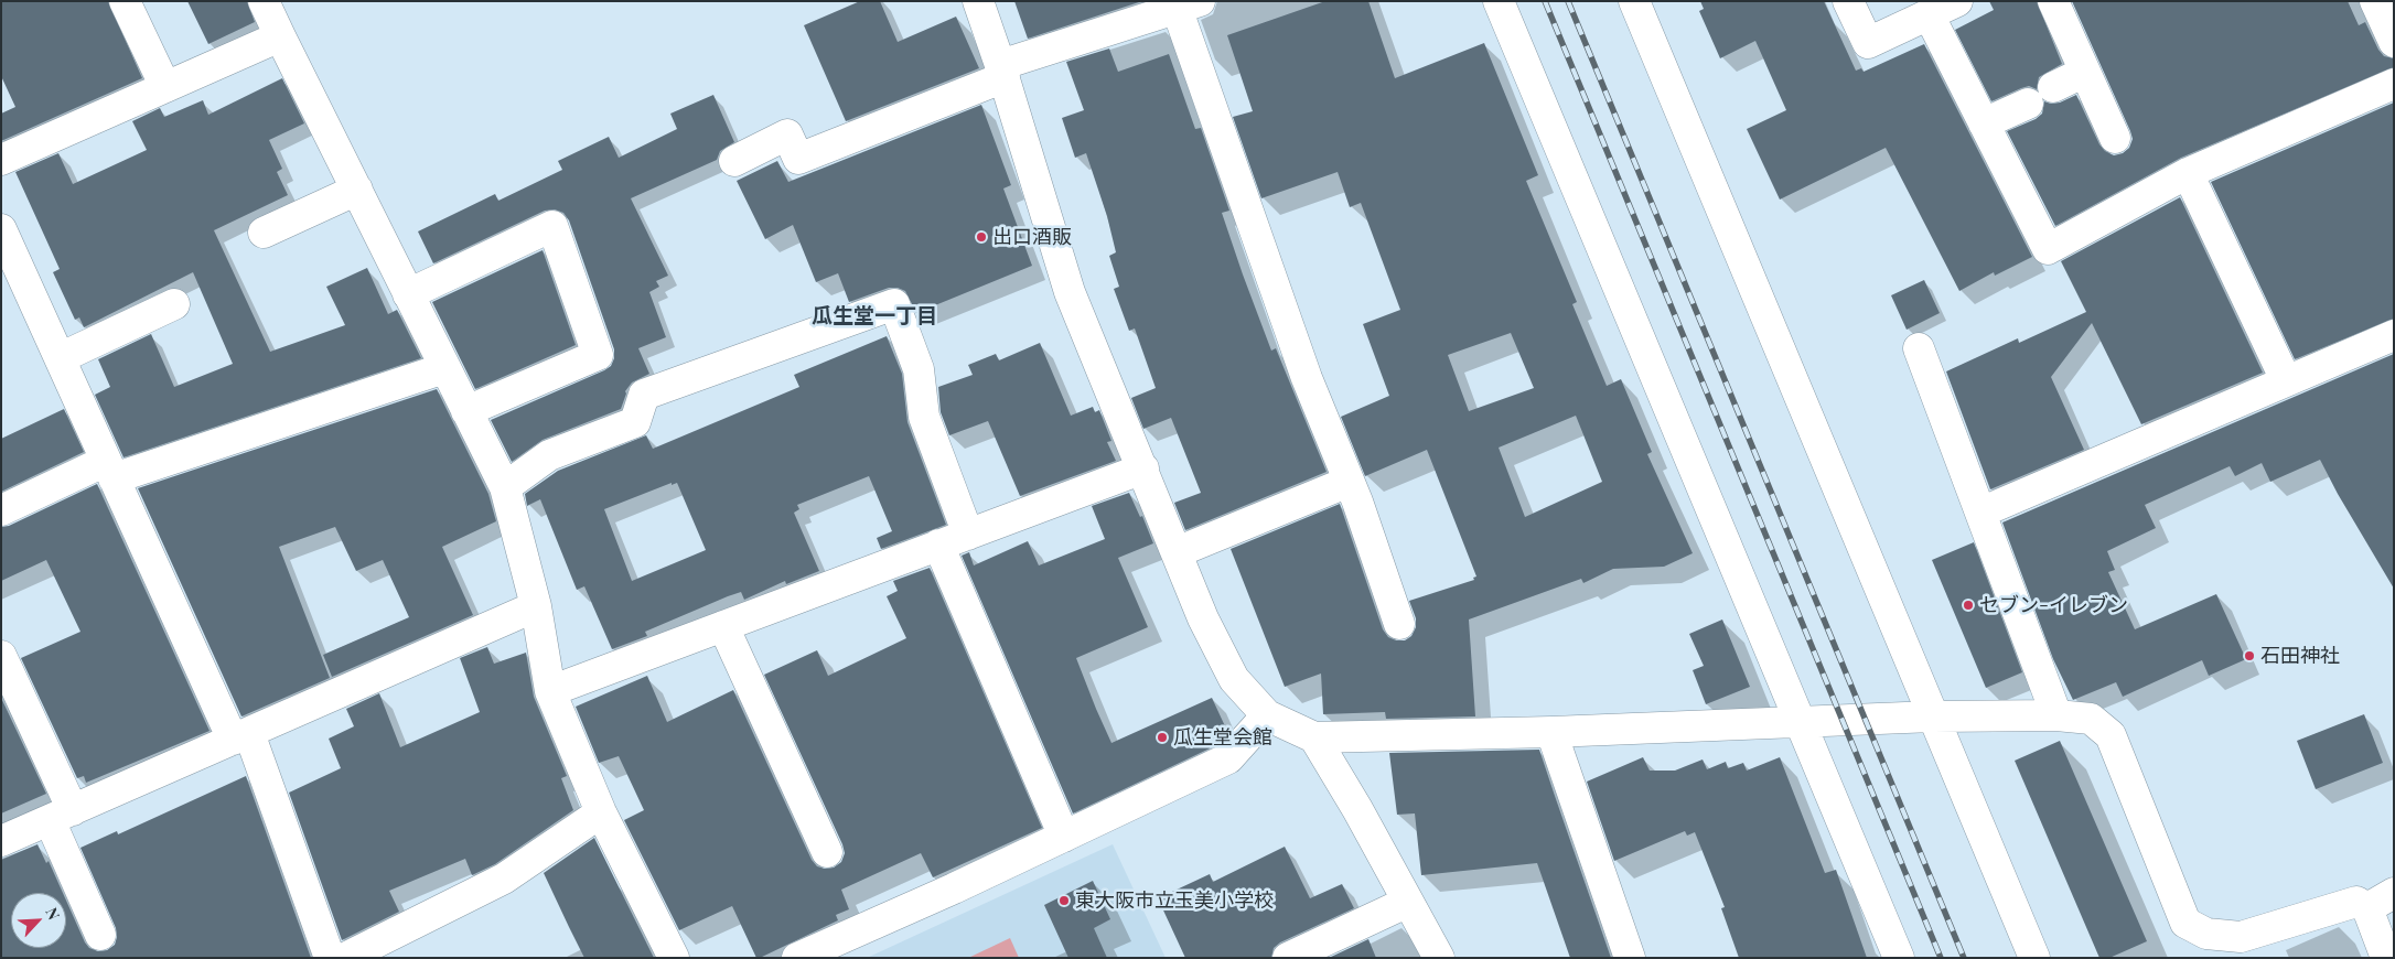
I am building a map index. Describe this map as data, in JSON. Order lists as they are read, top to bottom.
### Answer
{
  "districts": ["瓜生堂一丁目"],
  "places": [
    "出口酒販",
    "セブン-イレブン",
    "石田神社",
    "瓜生堂会館",
    "東大阪市立玉美小学校"
  ],
  "north": "top right"
}
